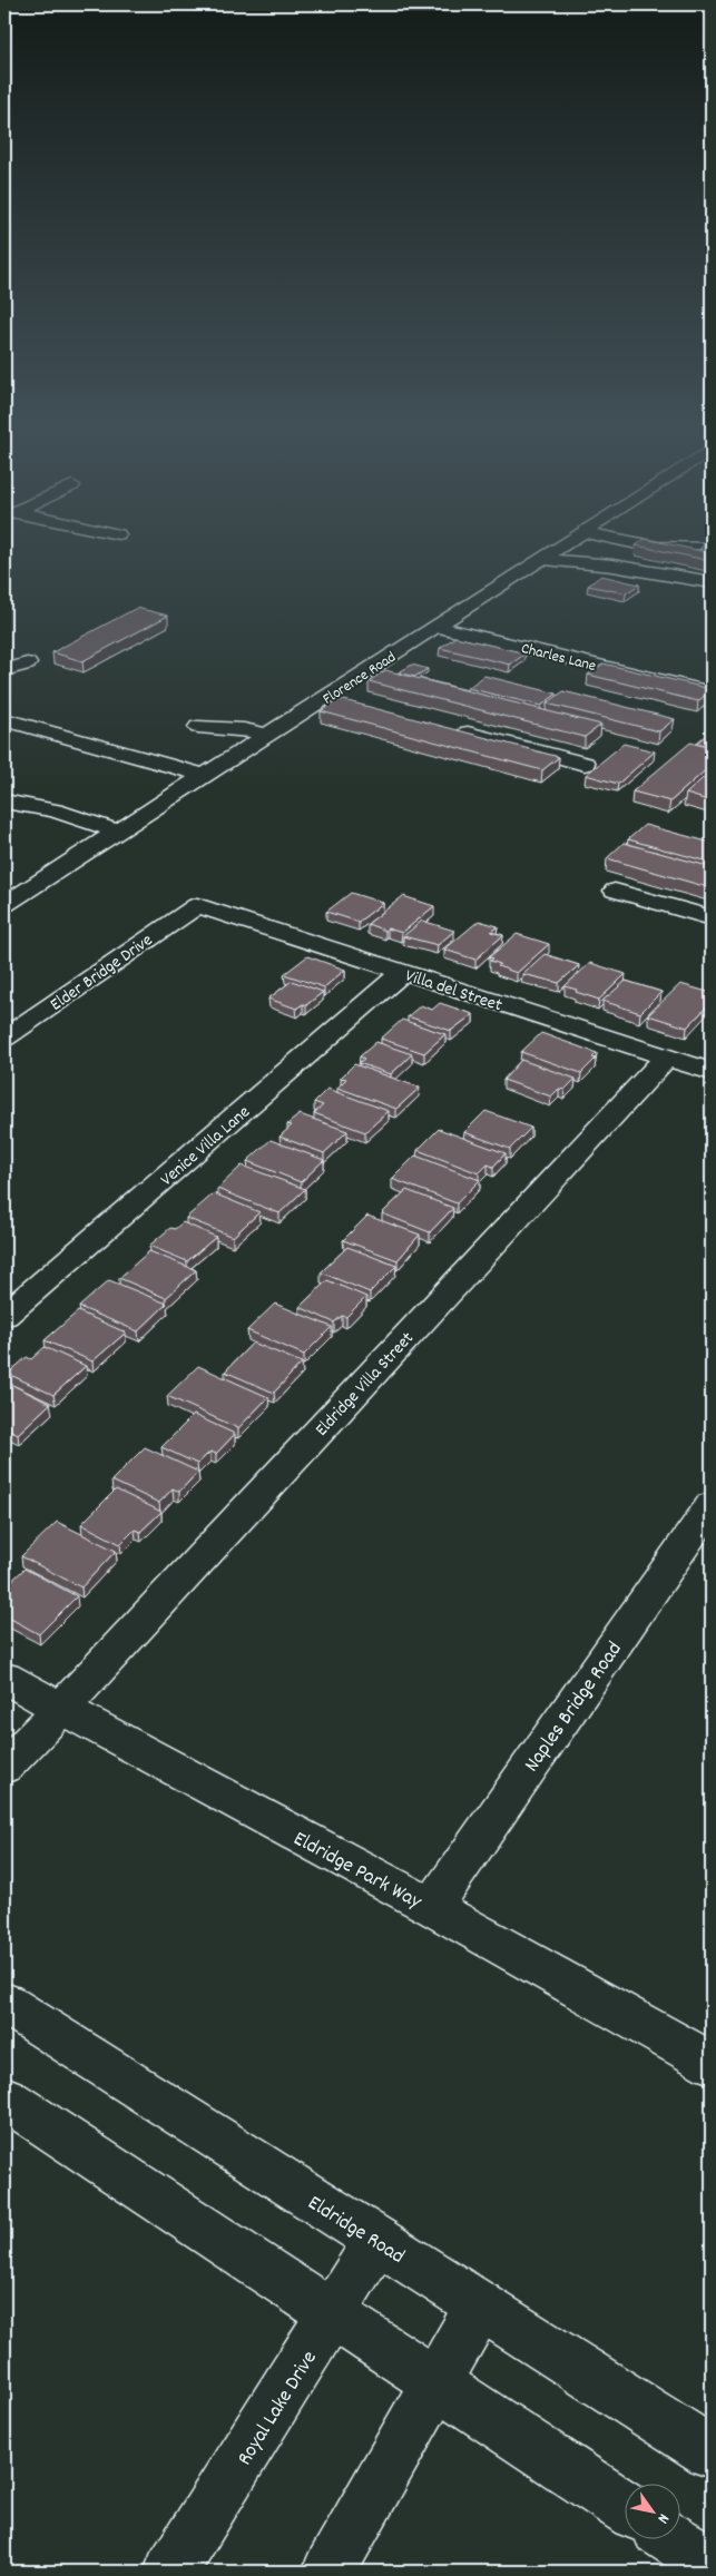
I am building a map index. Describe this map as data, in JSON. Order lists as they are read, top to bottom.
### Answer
{
  "streets": {
    "street": [
      "Charles Lane",
      "Florence Road",
      "Elder Bridge Drive",
      "Villa del Street",
      "Venice Villa Lane",
      "Eldridge Villa Street",
      "Naples Bridge Road",
      "Eldridge Park Way",
      "Eldridge Road",
      "Royal Lake Drive"
    ]
  },
  "crossings": [
    ["Charles Lane", "Florence Road"],
    ["Elder Bridge Drive", "Villa del Street"],
    ["Villa del Street", "Venice Villa Lane"],
    ["Villa del Street", "Eldridge Villa Street"],
    ["Eldridge Villa Street", "Eldridge Park Way"],
    ["Naples Bridge Road", "Eldridge Park Way"],
    ["Eldridge Road", "Royal Lake Drive"]
  ],
  "north": "bottom right"
}
